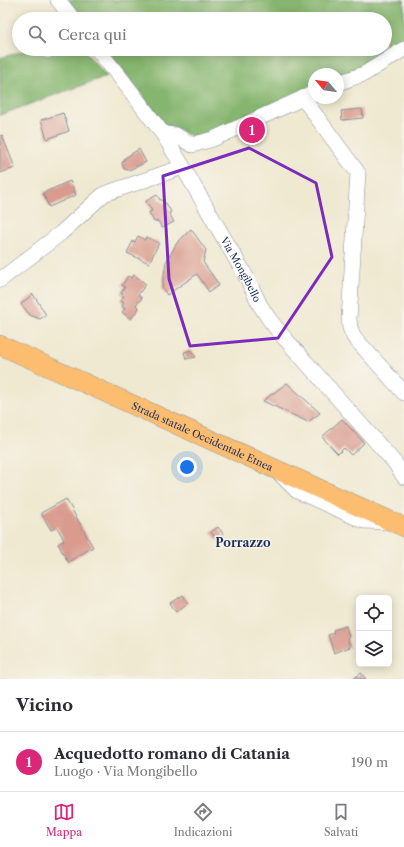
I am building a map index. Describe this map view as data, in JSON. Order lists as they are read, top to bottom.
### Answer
{
  "streets": {
    "main road": ["Strada statale Occidentale Etnea"],
    "street": ["Via Mongibello"]
  },
  "districts": ["Porrazzo"],
  "north": "top left",
  "page": {
    "search": "Cerca qui",
    "pins": "1",
    "heading": "Vicino",
    "list": [
      {
        "mark": "1",
        "name": "Acquedotto romano di Catania",
        "note": "Luogo · Via Mongibello",
        "value": "190 m"
      }
    ],
    "nav": ["Mappa", "Indicazioni", "Salvati"]
  }
}
